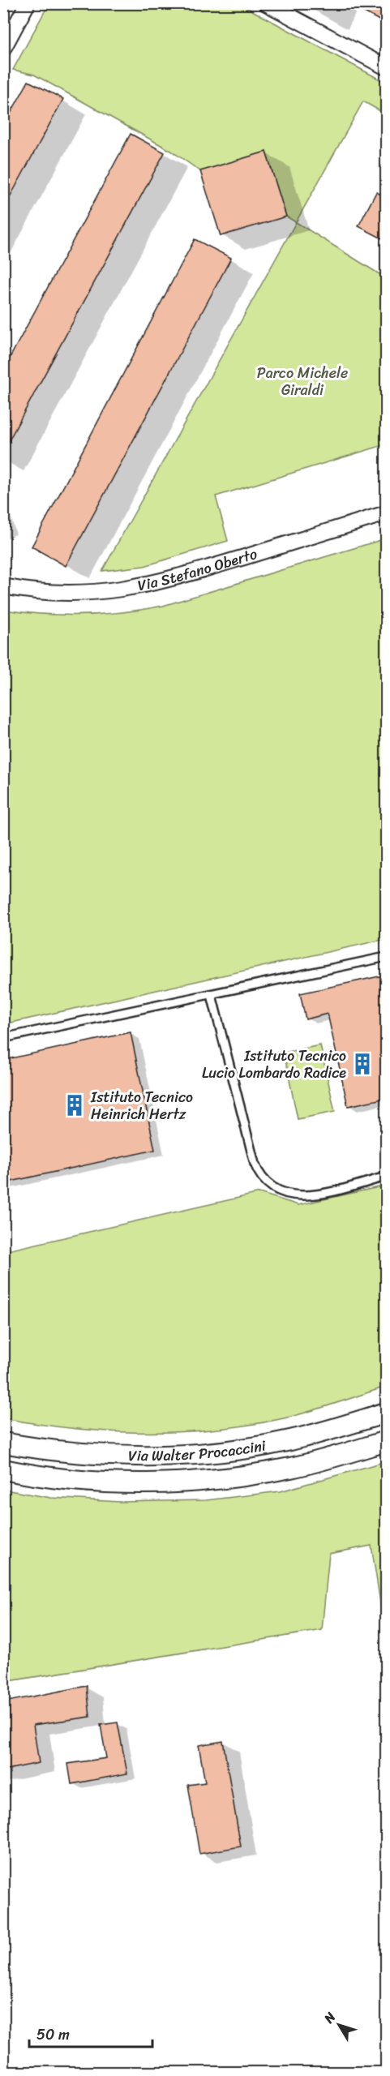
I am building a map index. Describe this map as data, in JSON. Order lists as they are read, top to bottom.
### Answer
{
  "streets": {
    "street": ["Via Stefano Oberto", "Via Walter Procaccini"]
  },
  "parks": ["Parco Michele Giraldi"],
  "places": {
    "building": ["Istituto Tecnico Lucio Lombardo Radice", "Istituto Tecnico Heinrich Hertz"]
  },
  "scale_bar": "50 m",
  "north": "top left"
}
